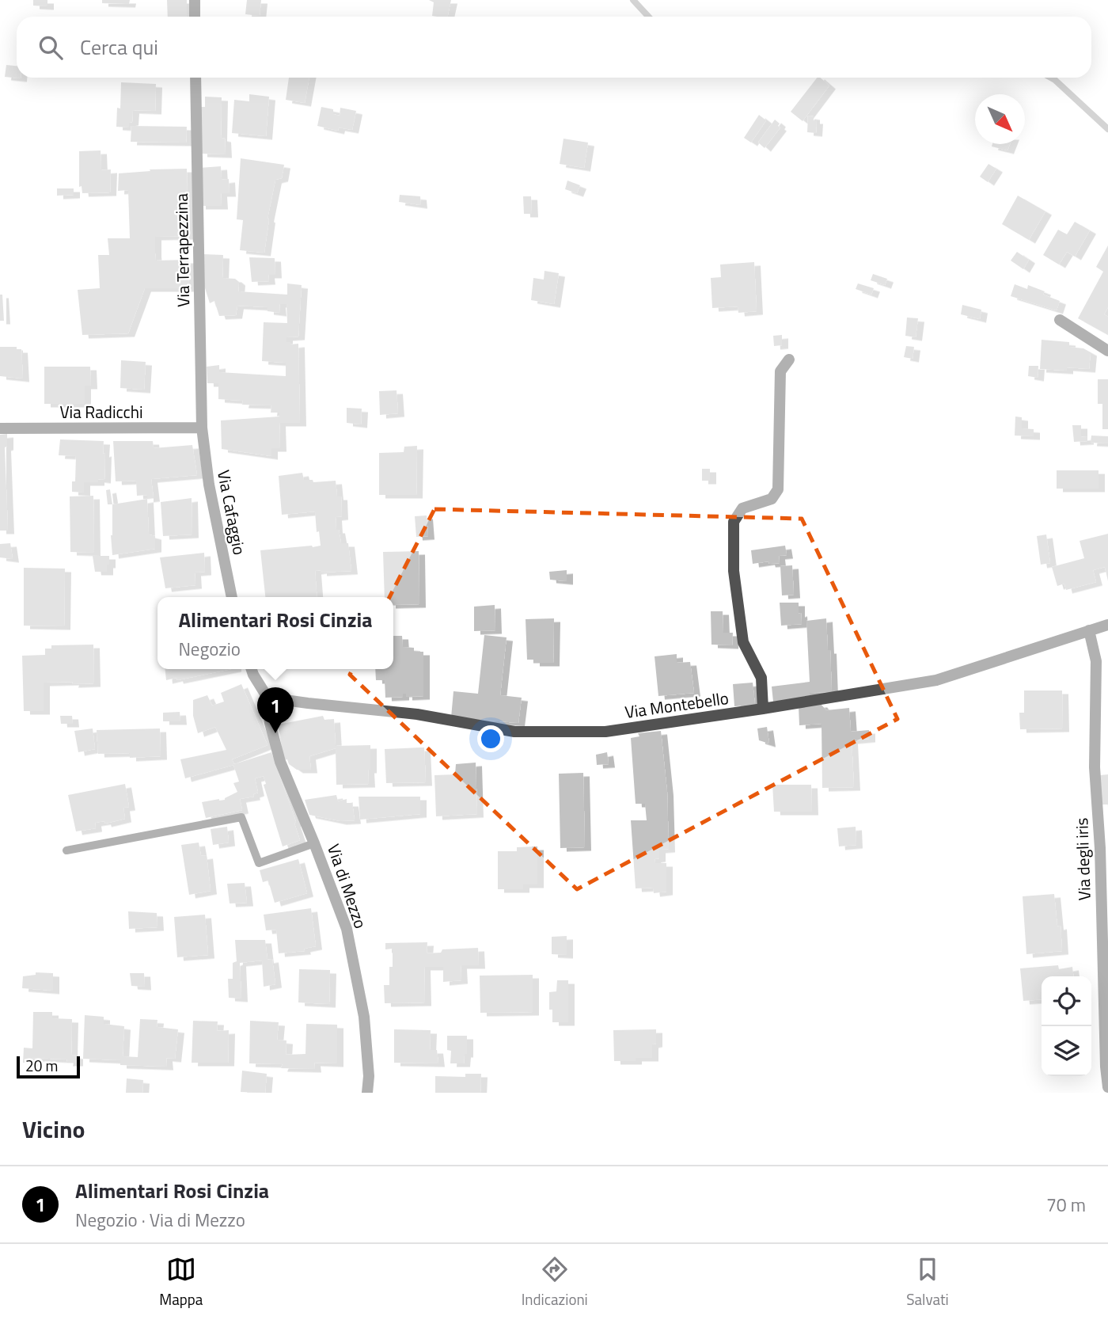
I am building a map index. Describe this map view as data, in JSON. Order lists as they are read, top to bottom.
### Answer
{
  "streets": {
    "street": [
      "Via Terrapezzina",
      "Via Radicchi",
      "Via Cafaggio",
      "Via Montebello",
      "Via degli iris",
      "Via di Mezzo"
    ]
  },
  "crossings": [
    ["Via Terrapezzina", "Via Radicchi"],
    ["Via Terrapezzina", "Via Cafaggio"],
    ["Via Radicchi", "Via Cafaggio"],
    ["Via Montebello", "Via degli iris"],
    ["Via Montebello", "Via di Mezzo"]
  ],
  "scale_bar": "20 m",
  "north": "bottom right",
  "page": {
    "search": "Cerca qui",
    "popup": ["Alimentari Rosi Cinzia", "Negozio"],
    "pins": "1",
    "scale": "20 m",
    "heading": "Vicino",
    "list": [
      {
        "mark": "1",
        "name": "Alimentari Rosi Cinzia",
        "note": "Negozio · Via di Mezzo",
        "value": "70 m"
      }
    ],
    "nav": ["Mappa", "Indicazioni", "Salvati"]
  }
}
